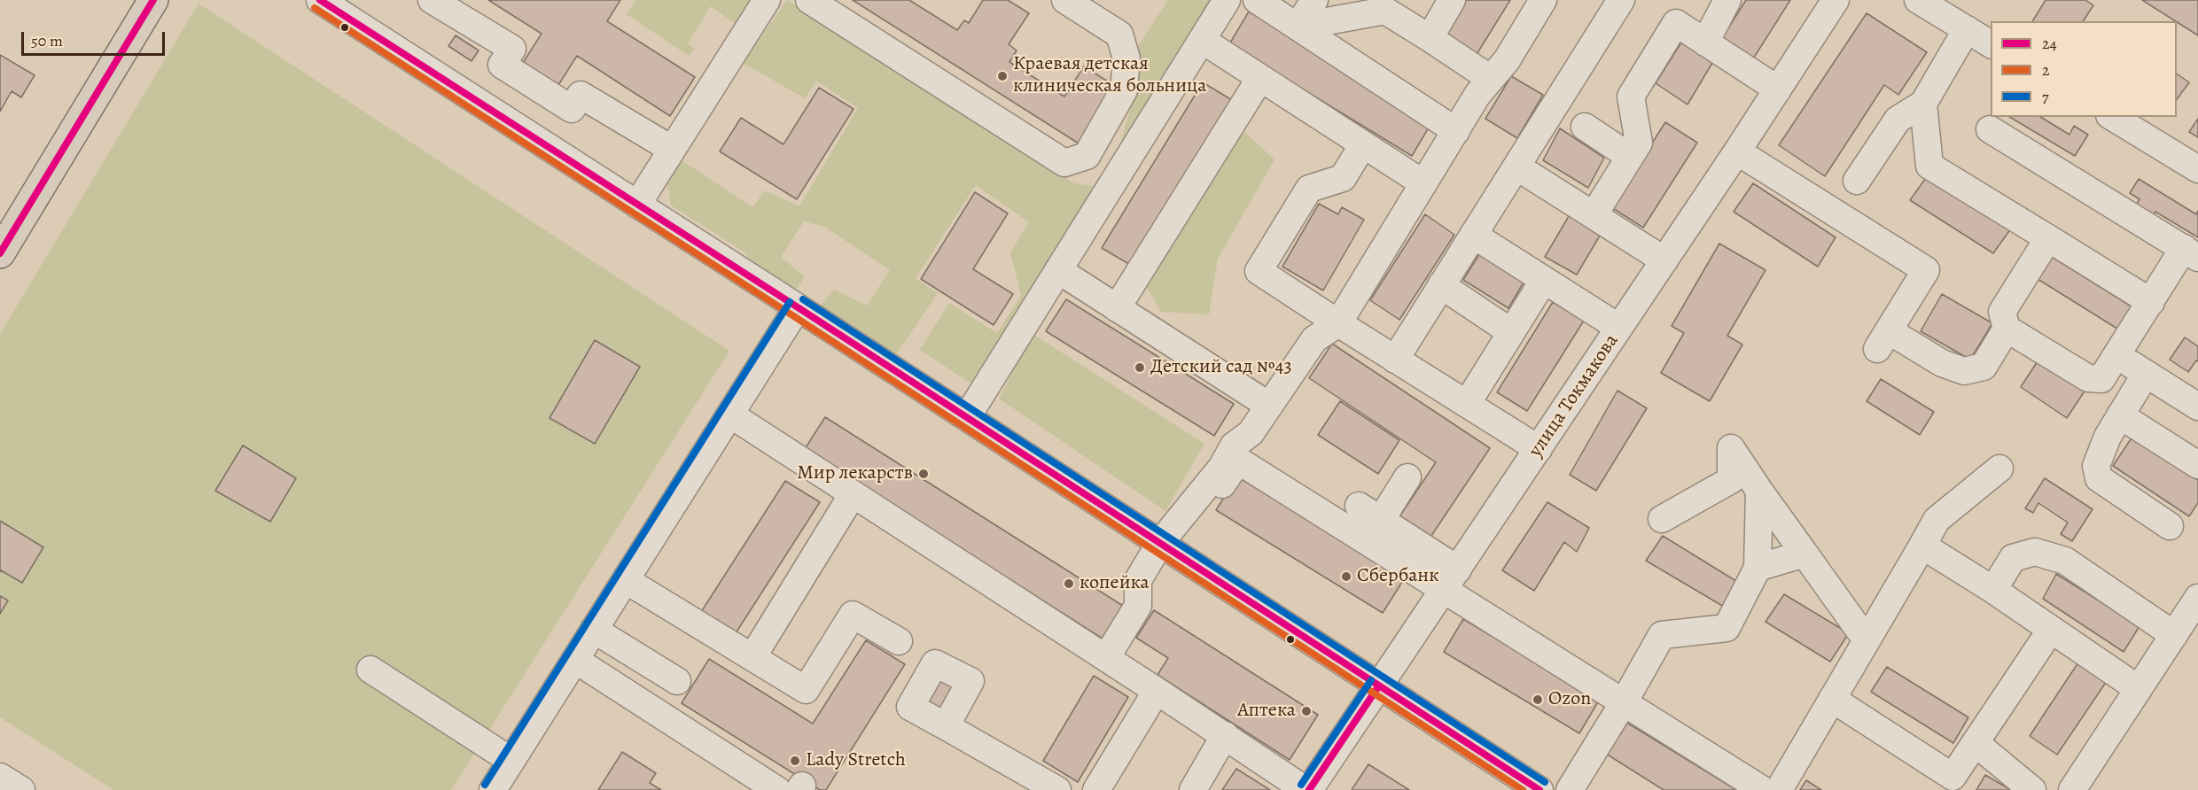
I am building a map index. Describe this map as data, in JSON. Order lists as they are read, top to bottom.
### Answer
{
  "streets": {
    "street": ["улица Токмакова"]
  },
  "places": [
    "Краевая детская клиническая больница",
    "Детский сад №43",
    "Мир лекарств",
    "Сбербанк",
    "копейка",
    "Ozon",
    "Аптека",
    "Lady Stretch"
  ],
  "lines": ["transit line 24", "transit line 2", "transit line 7"],
  "legend": ["24", "2", "7"],
  "scale_bar": "50 m"
}
